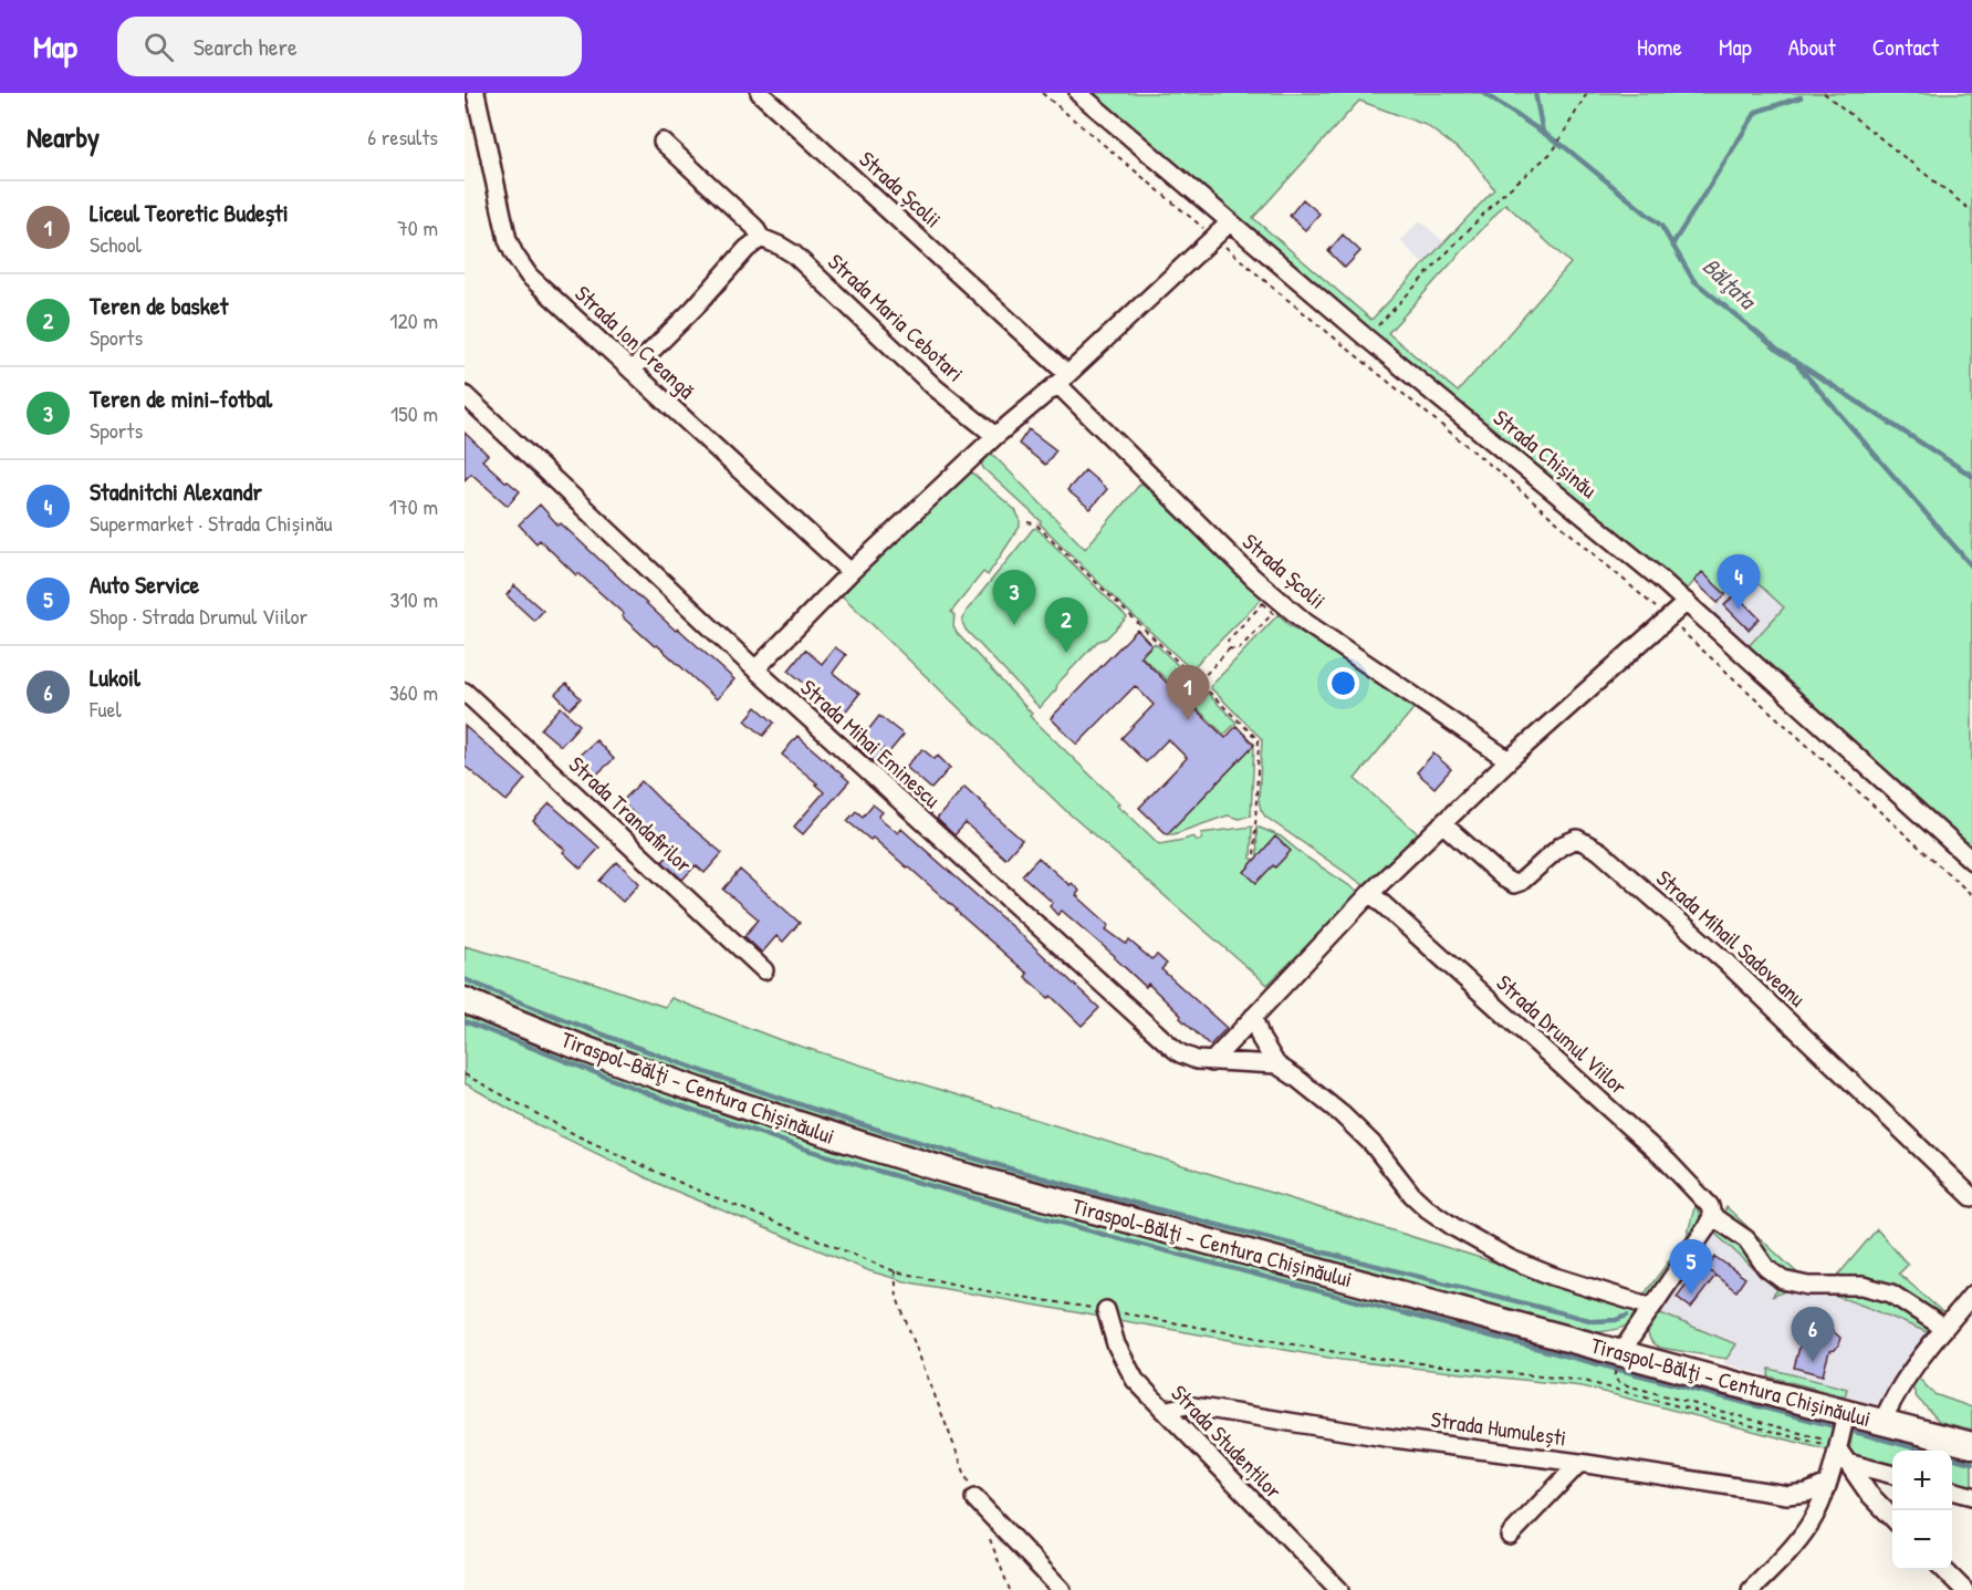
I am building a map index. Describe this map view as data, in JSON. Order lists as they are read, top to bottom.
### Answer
{
  "streets": {
    "highway": ["Tiraspol-Bălţi - Centura Chișinăului"],
    "street": [
      "Strada Școlii",
      "Strada Maria Cebotari",
      "Strada Ion Creangă",
      "Strada Chișinău",
      "Strada Mihai Eminescu",
      "Strada Trandafirilor",
      "Strada Mihail Sadoveanu",
      "Strada Drumul Viilor",
      "Strada Humulești",
      "Strada Studenților"
    ]
  },
  "crossings": [
    ["Strada Humulești", "Strada Studenților"]
  ],
  "water": ["Bălţata"],
  "page": {
    "header": "Map",
    "search": "Search here",
    "nav": [
      "Home",
      "Map",
      "About",
      "Contact"
    ],
    "heading": ["Nearby", "6 results"],
    "list": [
      {
        "mark": "1",
        "name": "Liceul Teoretic Budești",
        "note": "School",
        "value": "70 m"
      },
      {
        "mark": "2",
        "name": "Teren de basket",
        "note": "Sports",
        "value": "120 m"
      },
      {
        "mark": "3",
        "name": "Teren de mini-fotbal",
        "note": "Sports",
        "value": "150 m"
      },
      {
        "mark": "4",
        "name": "Stadnitchi Alexandr",
        "note": "Supermarket · Strada Chișinău",
        "value": "170 m"
      },
      {
        "mark": "5",
        "name": "Auto Service",
        "note": "Shop · Strada Drumul Viilor",
        "value": "310 m"
      },
      {
        "mark": "6",
        "name": "Lukoil",
        "note": "Fuel",
        "value": "360 m"
      }
    ],
    "pins": [
      "4",
      "3",
      "2",
      "1",
      "5",
      "6"
    ],
    "map_buttons": ["+", "−"]
  }
}
